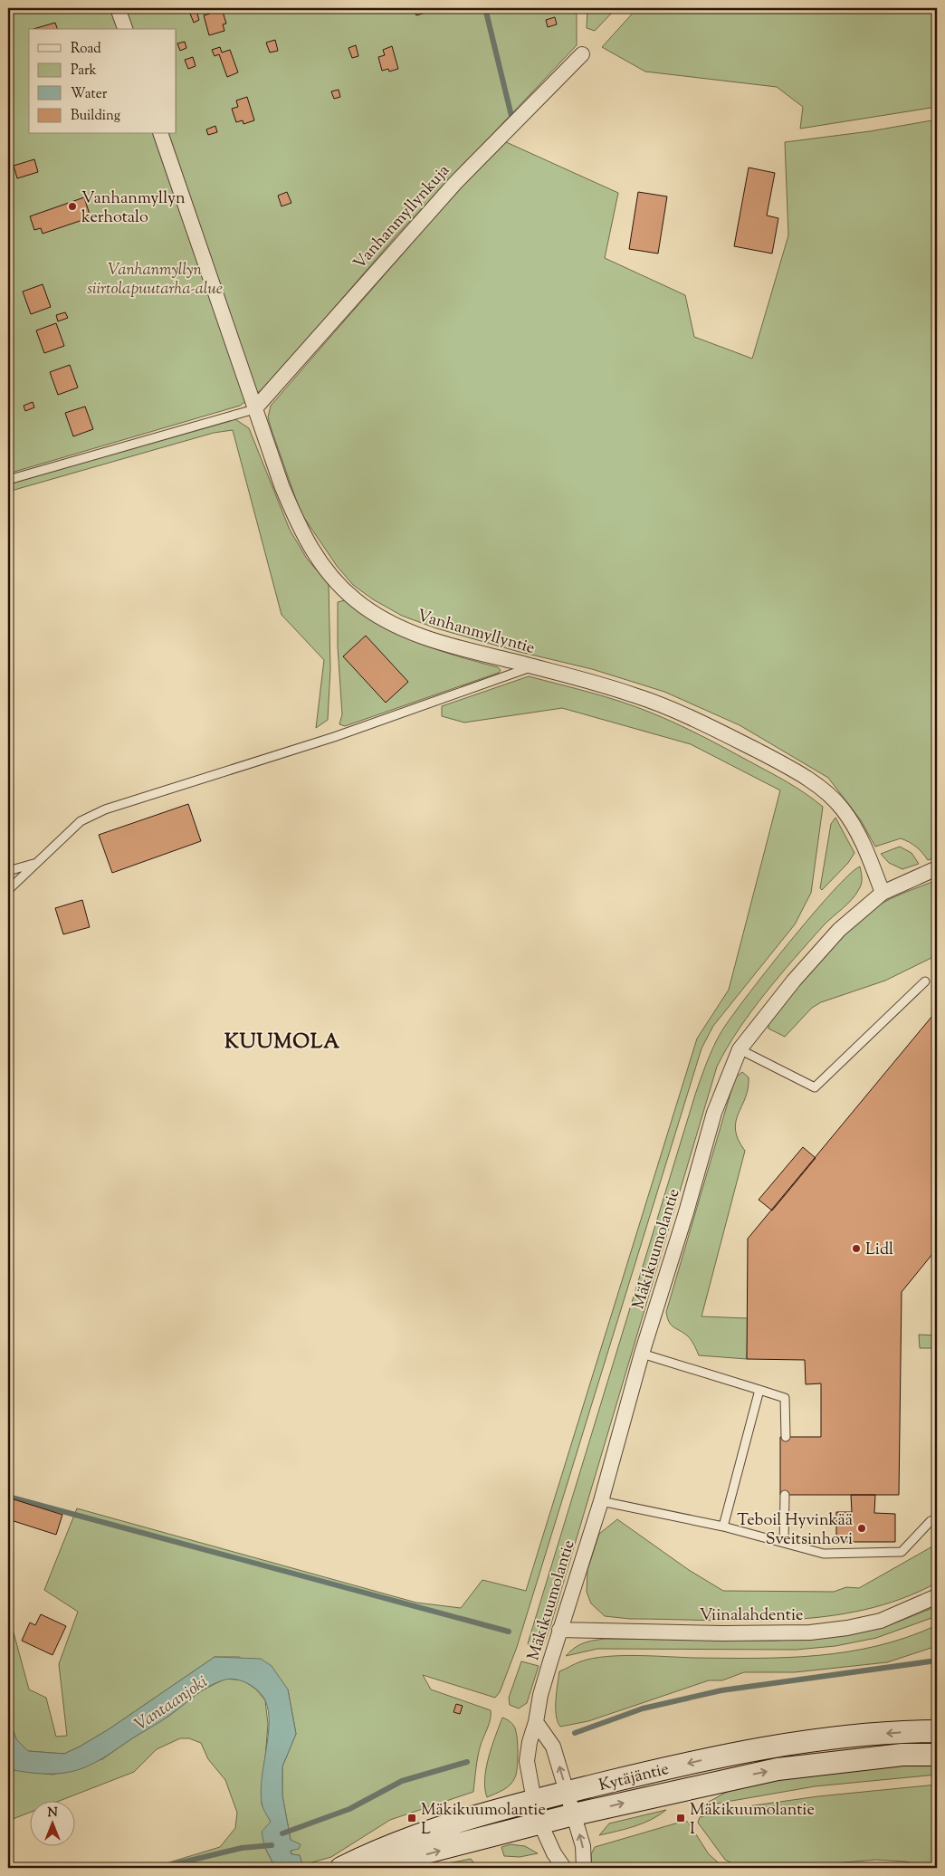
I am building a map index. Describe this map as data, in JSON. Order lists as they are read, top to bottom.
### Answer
{
  "streets": {
    "street": [
      "Vanhanmyllynkuja",
      "Vanhanmyllyntie",
      "Mäkikuumolantie",
      "Viinalahdentie",
      "Kytäjäntie"
    ]
  },
  "crossings": [
    ["Vanhanmyllynkuja", "Vanhanmyllyntie"],
    ["Vanhanmyllyntie", "Mäkikuumolantie"],
    ["Mäkikuumolantie", "Viinalahdentie"],
    ["Mäkikuumolantie", "Kytäjäntie"]
  ],
  "districts": ["KUUMOLA"],
  "water": ["Vantaanjoki"],
  "parks": ["Vanhanmyllyn siirtolapuutarha-alue"],
  "places": {
    "other": ["Vanhanmyllyn kerhotalo", "Lidl", "Teboil Hyvinkää Sveitsinhovi"],
    "transit": ["Mäkikuumolantie L", "Mäkikuumolantie I"]
  },
  "legend": [
    "Road",
    "Park",
    "Water",
    "Building"
  ],
  "north": "top"
}
